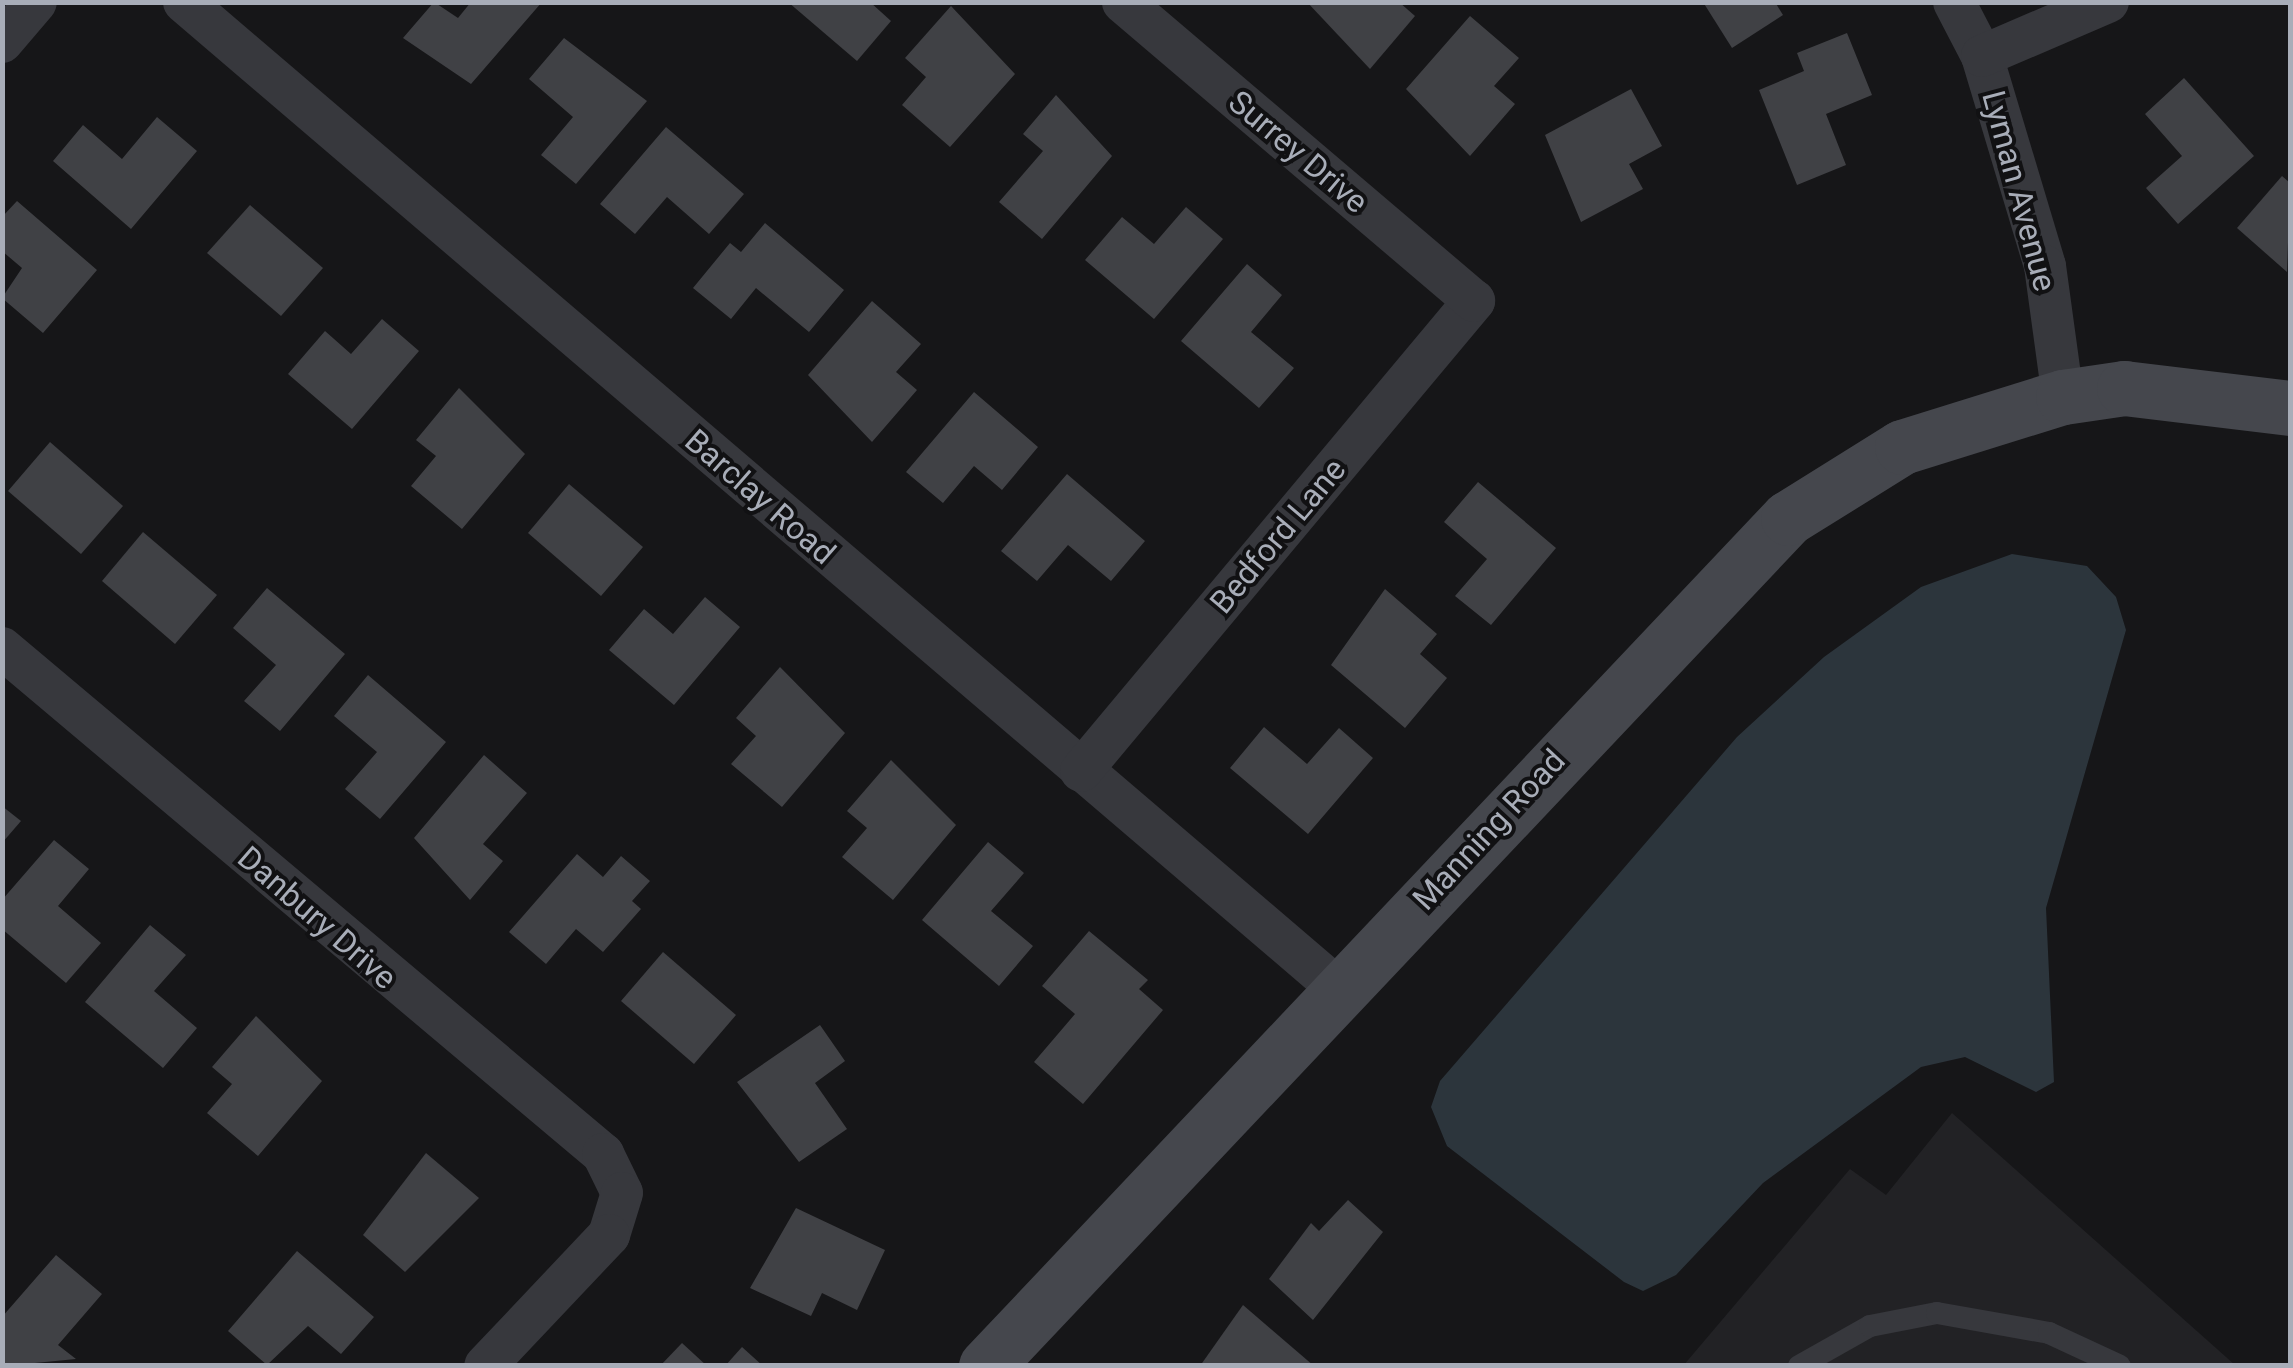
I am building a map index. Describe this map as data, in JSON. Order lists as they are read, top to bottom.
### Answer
{
  "streets": {
    "street": [
      "Surrey Drive",
      "Lyman Avenue",
      "Barclay Road",
      "Bedford Lane",
      "Manning Road",
      "Danbury Drive"
    ]
  },
  "crossings": [
    ["Surrey Drive", "Bedford Lane"],
    ["Lyman Avenue", "Manning Road"],
    ["Barclay Road", "Bedford Lane"],
    ["Barclay Road", "Manning Road"]
  ]
}
